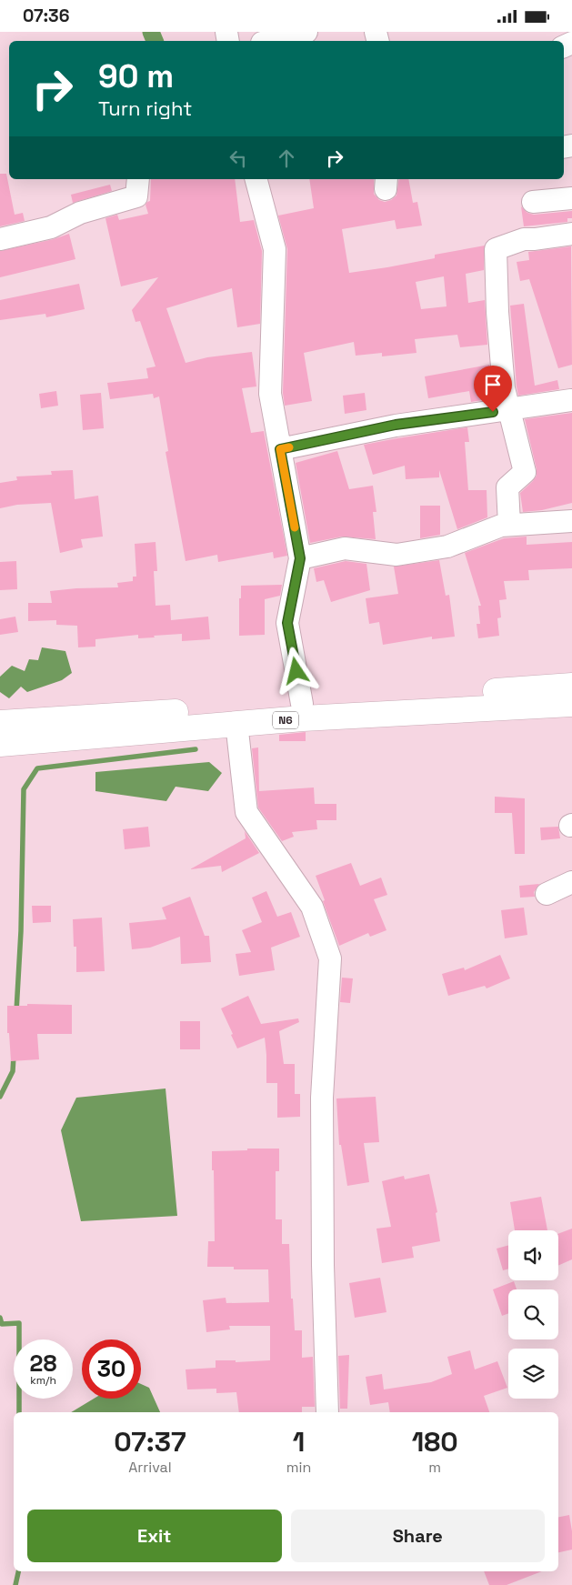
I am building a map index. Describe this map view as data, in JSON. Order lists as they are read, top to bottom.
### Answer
{
  "streets": {
    "highway": ["N6"]
  },
  "page": {
    "status": "07:36",
    "turn": ["90 m", "Turn right"],
    "speed": "28 km/h",
    "limit": "30",
    "eta": [
      "07:37",
      "Arrival",
      "1",
      "min",
      "180",
      "m"
    ],
    "buttons": ["Exit", "Share"]
  }
}
